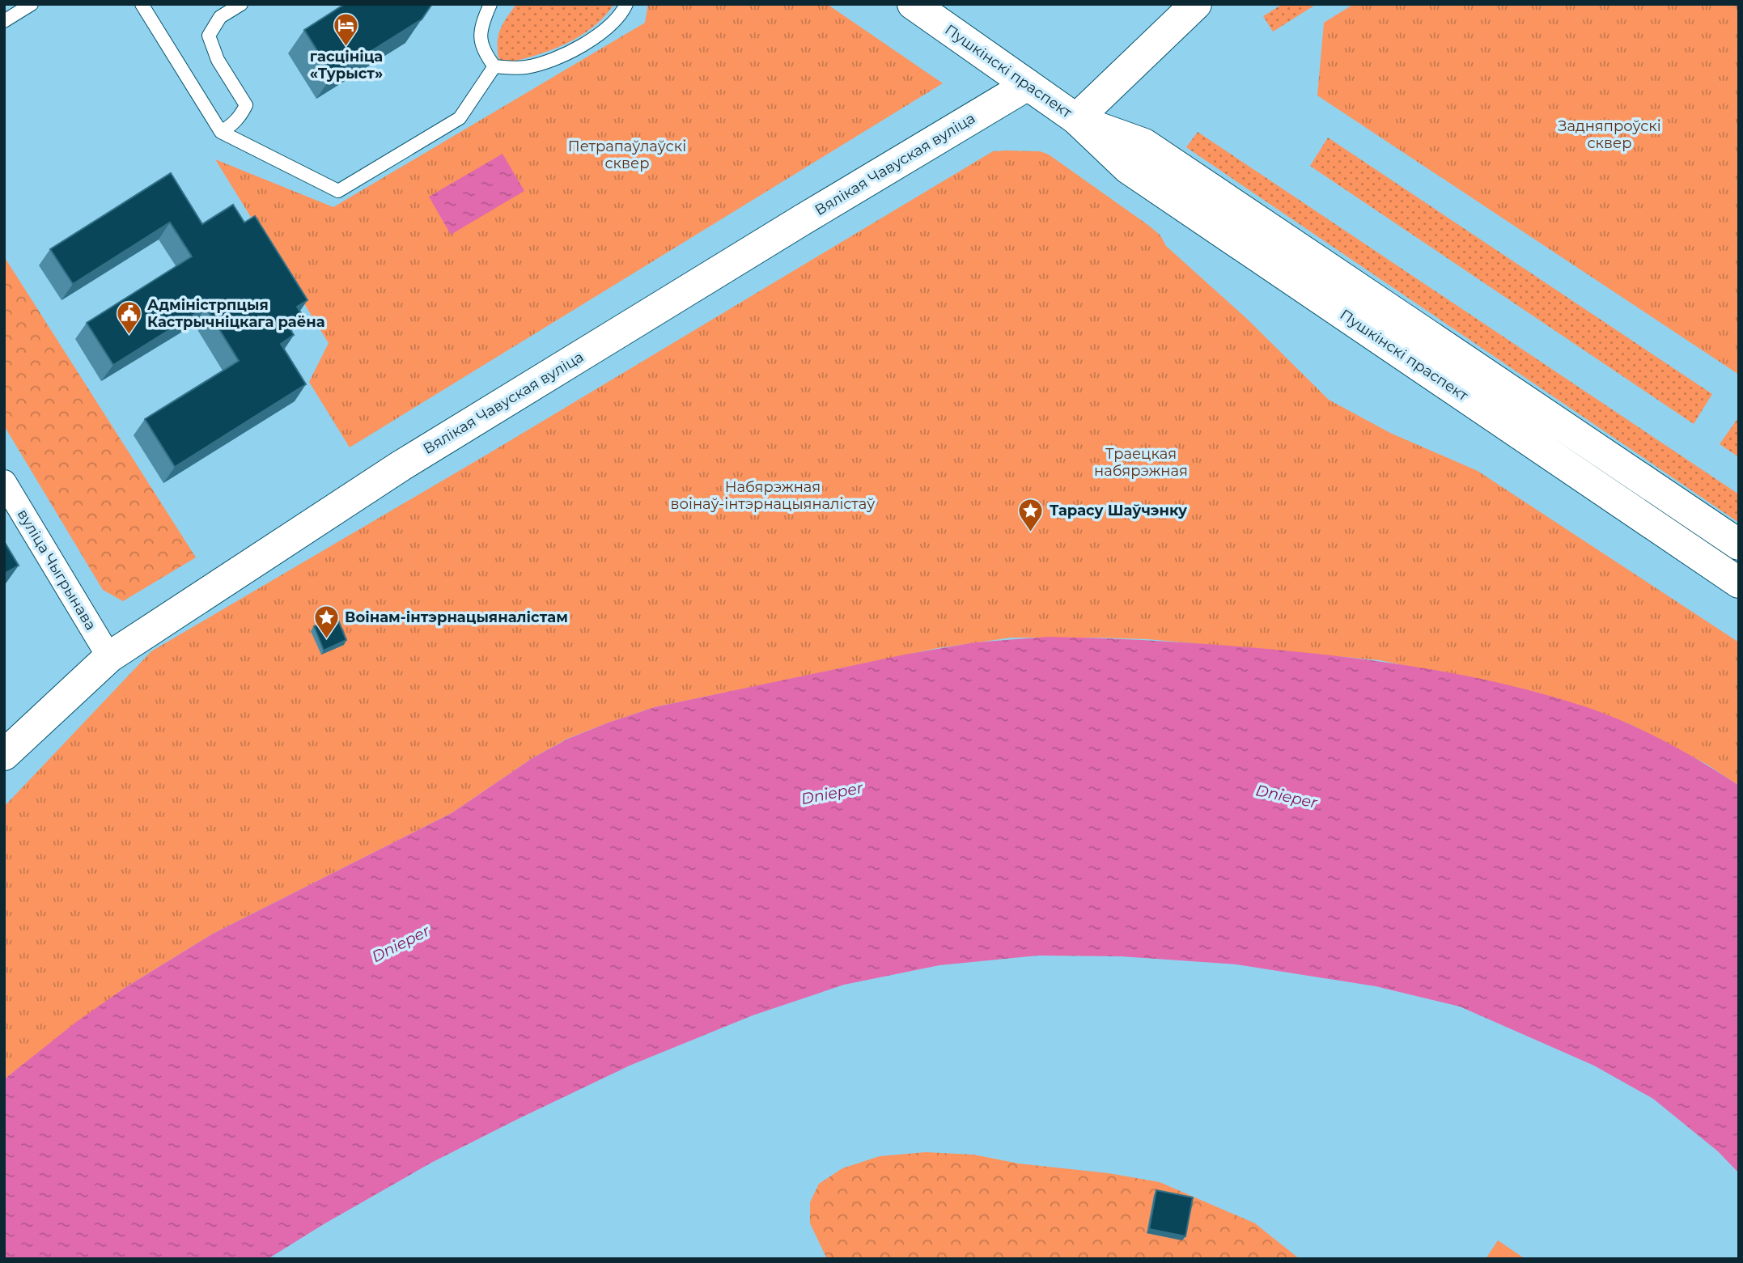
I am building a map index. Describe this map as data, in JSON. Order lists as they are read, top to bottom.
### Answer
{
  "streets": {
    "main road": ["Пушкінскі праспект", "Вялікая Чавуская вуліца"],
    "street": ["вуліца Чыгрынава"]
  },
  "crossings": [
    ["Пушкінскі праспект", "Вялікая Чавуская вуліца"],
    ["Вялікая Чавуская вуліца", "вуліца Чыгрынава"]
  ],
  "water": ["Dnieper"],
  "parks": [
    "Задняпроўскі сквер",
    "Петрапаўлаўскі сквер",
    "Траецкая набярэжная",
    "Набярэжная воінаў-інтэрнацыяналістаў"
  ],
  "places": {
    "hotel": ["гасцініца «Турыст»"],
    "public building": ["Адміністрпцыя Кастрычніцкага раёна"],
    "place": ["Тарасу Шаўчэнку", "Воінам-інтэрнацыяналістам"]
  }
}
